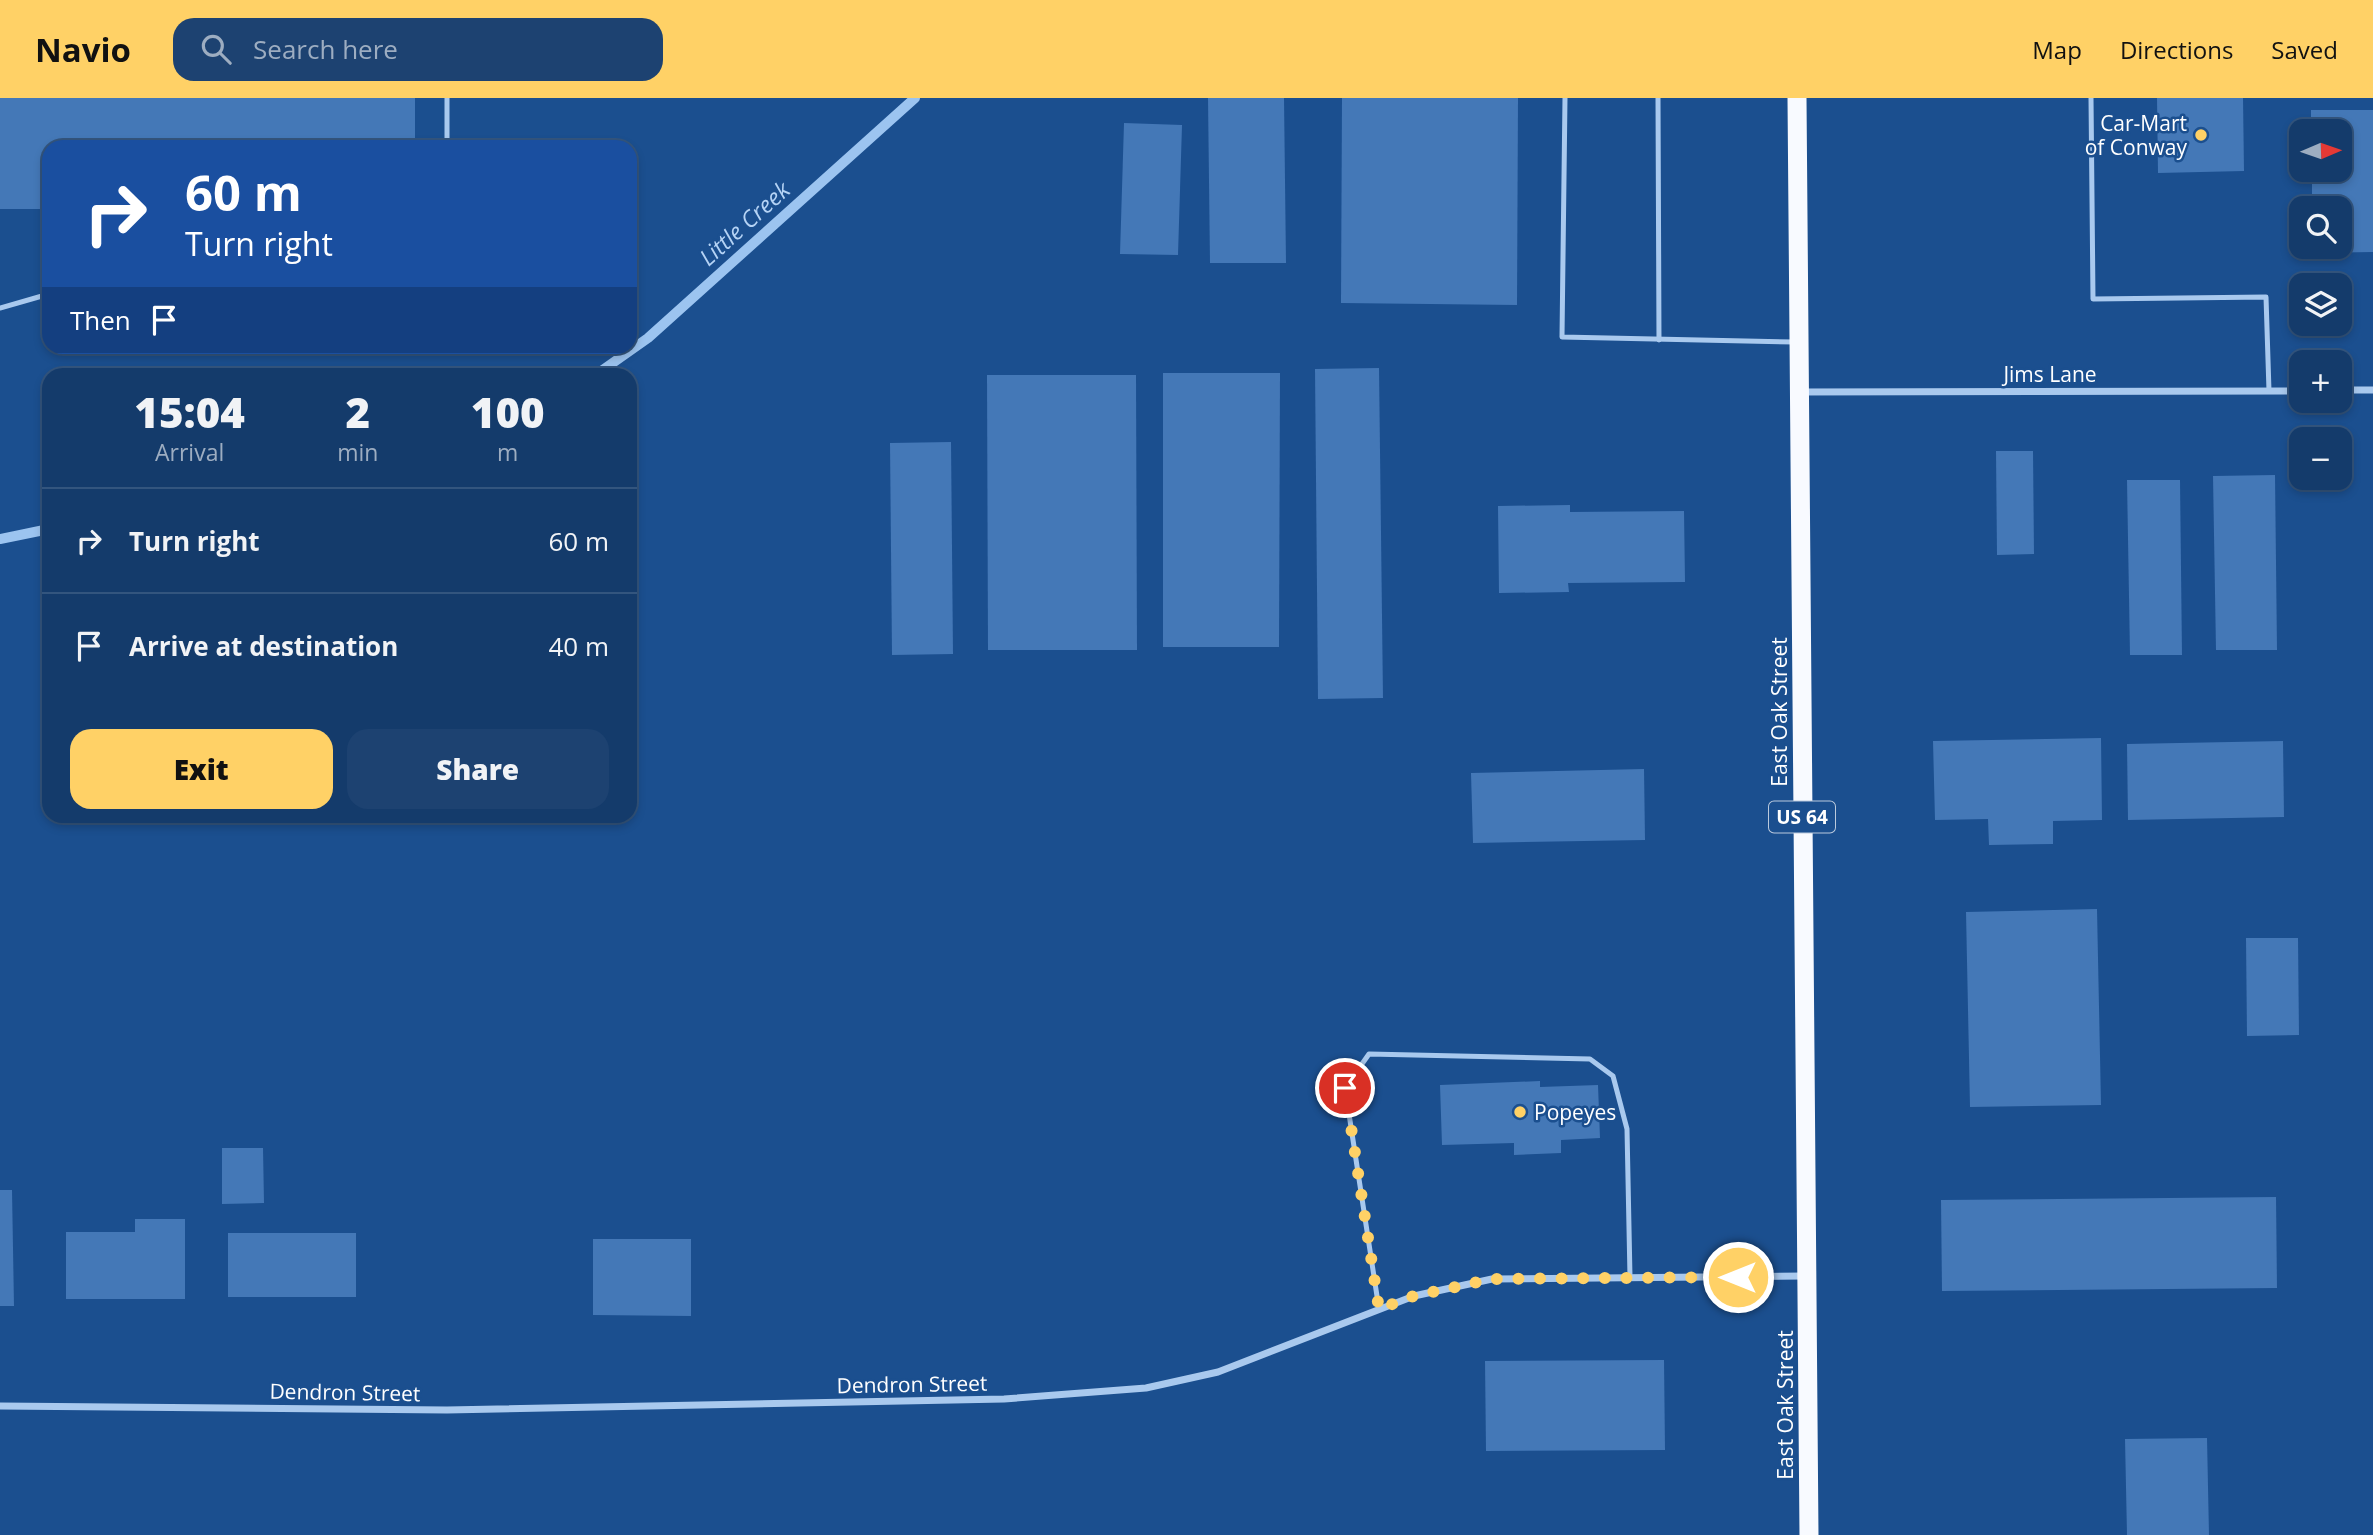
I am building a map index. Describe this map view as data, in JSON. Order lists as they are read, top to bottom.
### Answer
{
  "streets": {
    "highway": ["East Oak Street", "US 64"],
    "street": ["Jims Lane", "Dendron Street"]
  },
  "crossings": [
    ["Jims Lane", "East Oak Street"],
    ["East Oak Street", "Dendron Street"]
  ],
  "water": ["Little Creek"],
  "places": ["Car-Mart of Conway", "Popeyes"],
  "north": "right",
  "page": {
    "header": "Navio",
    "search": "Search here",
    "nav": ["Map", "Directions", "Saved"],
    "map_buttons": ["+", "−"],
    "turn": ["60 m", "Turn right"],
    "then": "Then",
    "eta": [
      "15:04",
      "Arrival",
      "2",
      "min",
      "100",
      "m"
    ],
    "list": [
      {
        "name": "Turn right",
        "value": "60 m"
      },
      {
        "name": "Arrive at destination",
        "value": "40 m"
      }
    ],
    "buttons": ["Exit", "Share"]
  }
}
